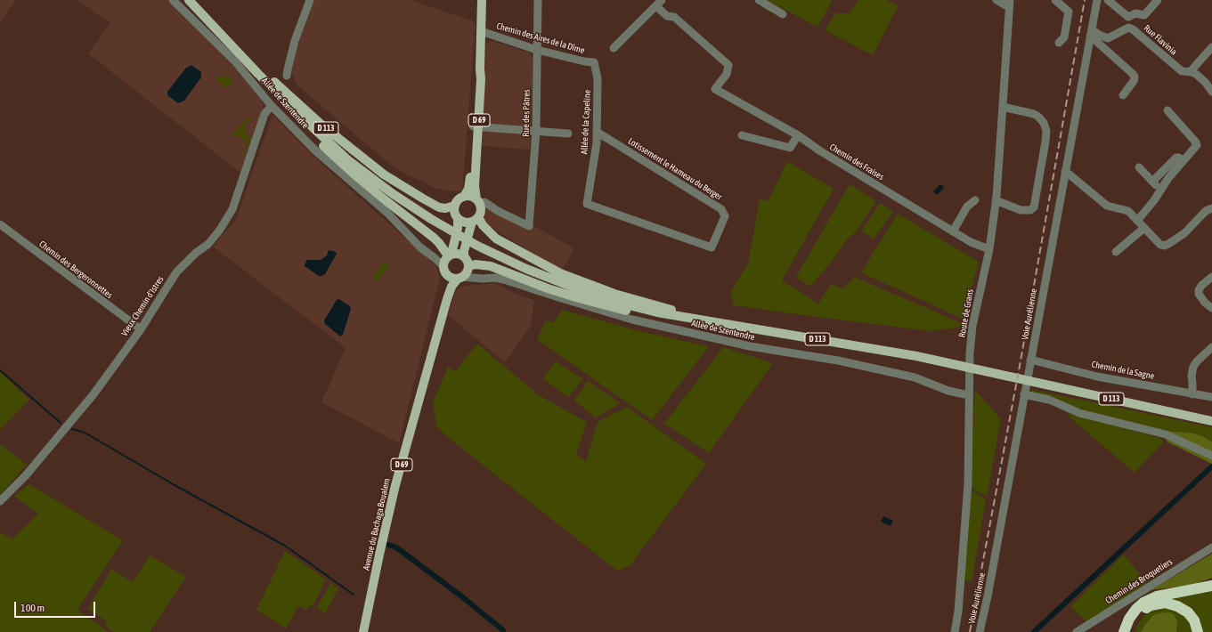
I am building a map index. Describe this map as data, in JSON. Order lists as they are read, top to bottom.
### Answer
{
  "streets": {
    "main road": ["D 69", "D 113", "Avenue du Bachaga Boualem"],
    "street": [
      "Chemin des Aires de la Dîme",
      "Rue Flavinia",
      "Allée de Szentendre",
      "Rue des Pâtres",
      "Allée de la Capeline",
      "Chemin des Fraises",
      "Lotissement le Hameau du Berger",
      "Chemin des Bergeronnettes",
      "Vieux Chemin d'Istres",
      "Route de Grans",
      "Voie Aurélienne",
      "Chemin de la Sagne",
      "Chemin des Broquetiers"
    ]
  },
  "crossings": [
    ["Chemin des Aires de la Dîme", "Rue des Pâtres"],
    ["Chemin des Aires de la Dîme", "D 69"],
    ["Chemin des Aires de la Dîme", "Allée de la Capeline"],
    ["Rue Flavinia", "Voie Aurélienne"],
    ["Allée de Szentendre", "D 69"],
    ["Allée de Szentendre", "Vieux Chemin d'Istres"],
    ["Allée de Szentendre", "Route de Grans"],
    ["Rue des Pâtres", "D 69"],
    ["Rue des Pâtres", "D 113"],
    ["D 69", "D 113"],
    ["D 69", "Avenue du Bachaga Boualem"],
    ["Allée de la Capeline", "Lotissement le Hameau du Berger"],
    ["Chemin des Fraises", "Route de Grans"],
    ["Chemin des Bergeronnettes", "Vieux Chemin d'Istres"],
    ["Voie Aurélienne", "Chemin de la Sagne"]
  ],
  "scale_bar": "100 m"
}
